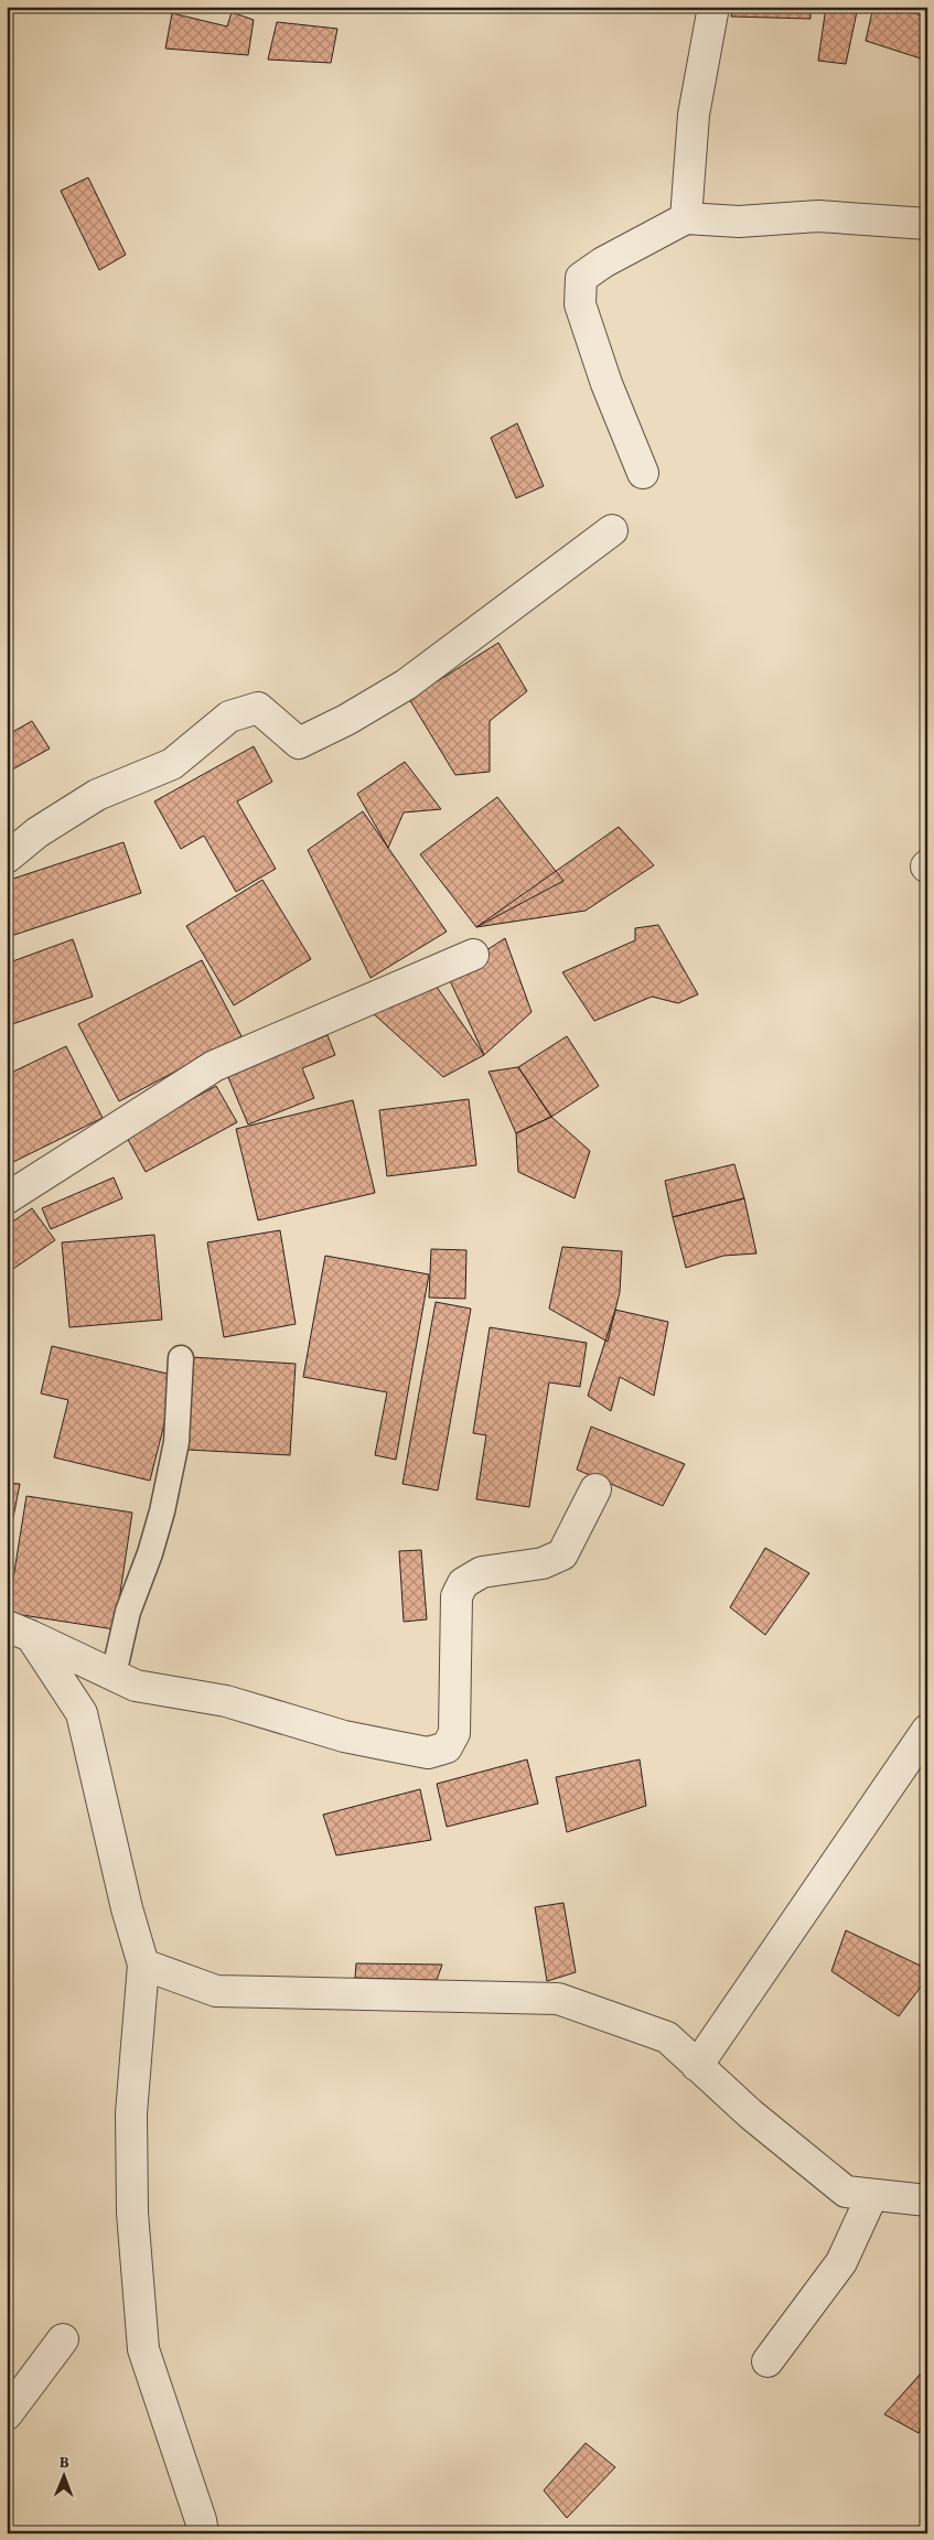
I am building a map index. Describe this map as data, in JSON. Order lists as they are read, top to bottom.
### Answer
{
  "north": "top"
}
